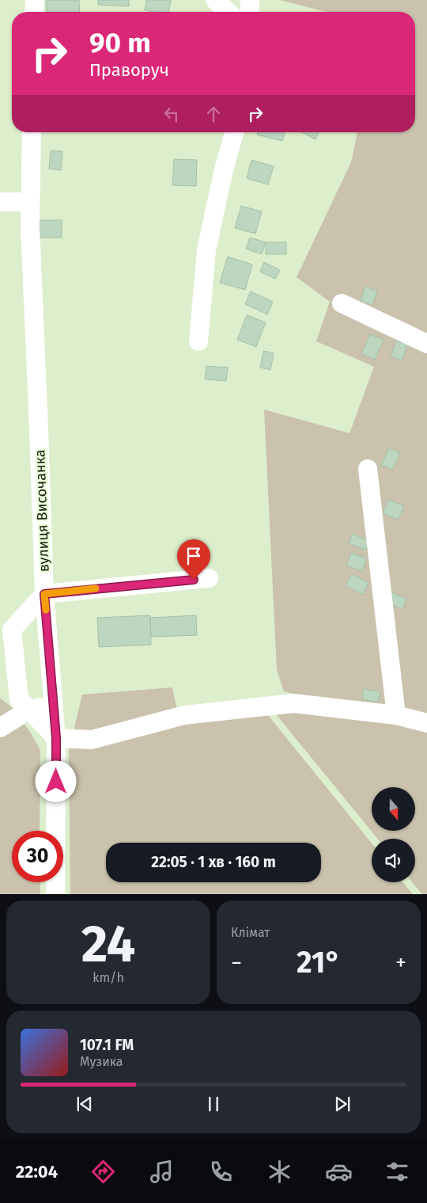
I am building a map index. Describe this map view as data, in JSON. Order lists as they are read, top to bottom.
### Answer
{
  "streets": {
    "street": ["вулиця Височанка"]
  },
  "north": "bottom",
  "page": {
    "turn": ["90 m", "Праворуч"],
    "limit": "30",
    "trip": "22:05 · 1 хв · 160 m",
    "tile": [
      ["24", "km/h"],
      "Клімат"
    ],
    "heat": ["−", "21°", "+"],
    "song": ["107.1 FM", "Музика"],
    "tabs": "22:04"
  }
}
